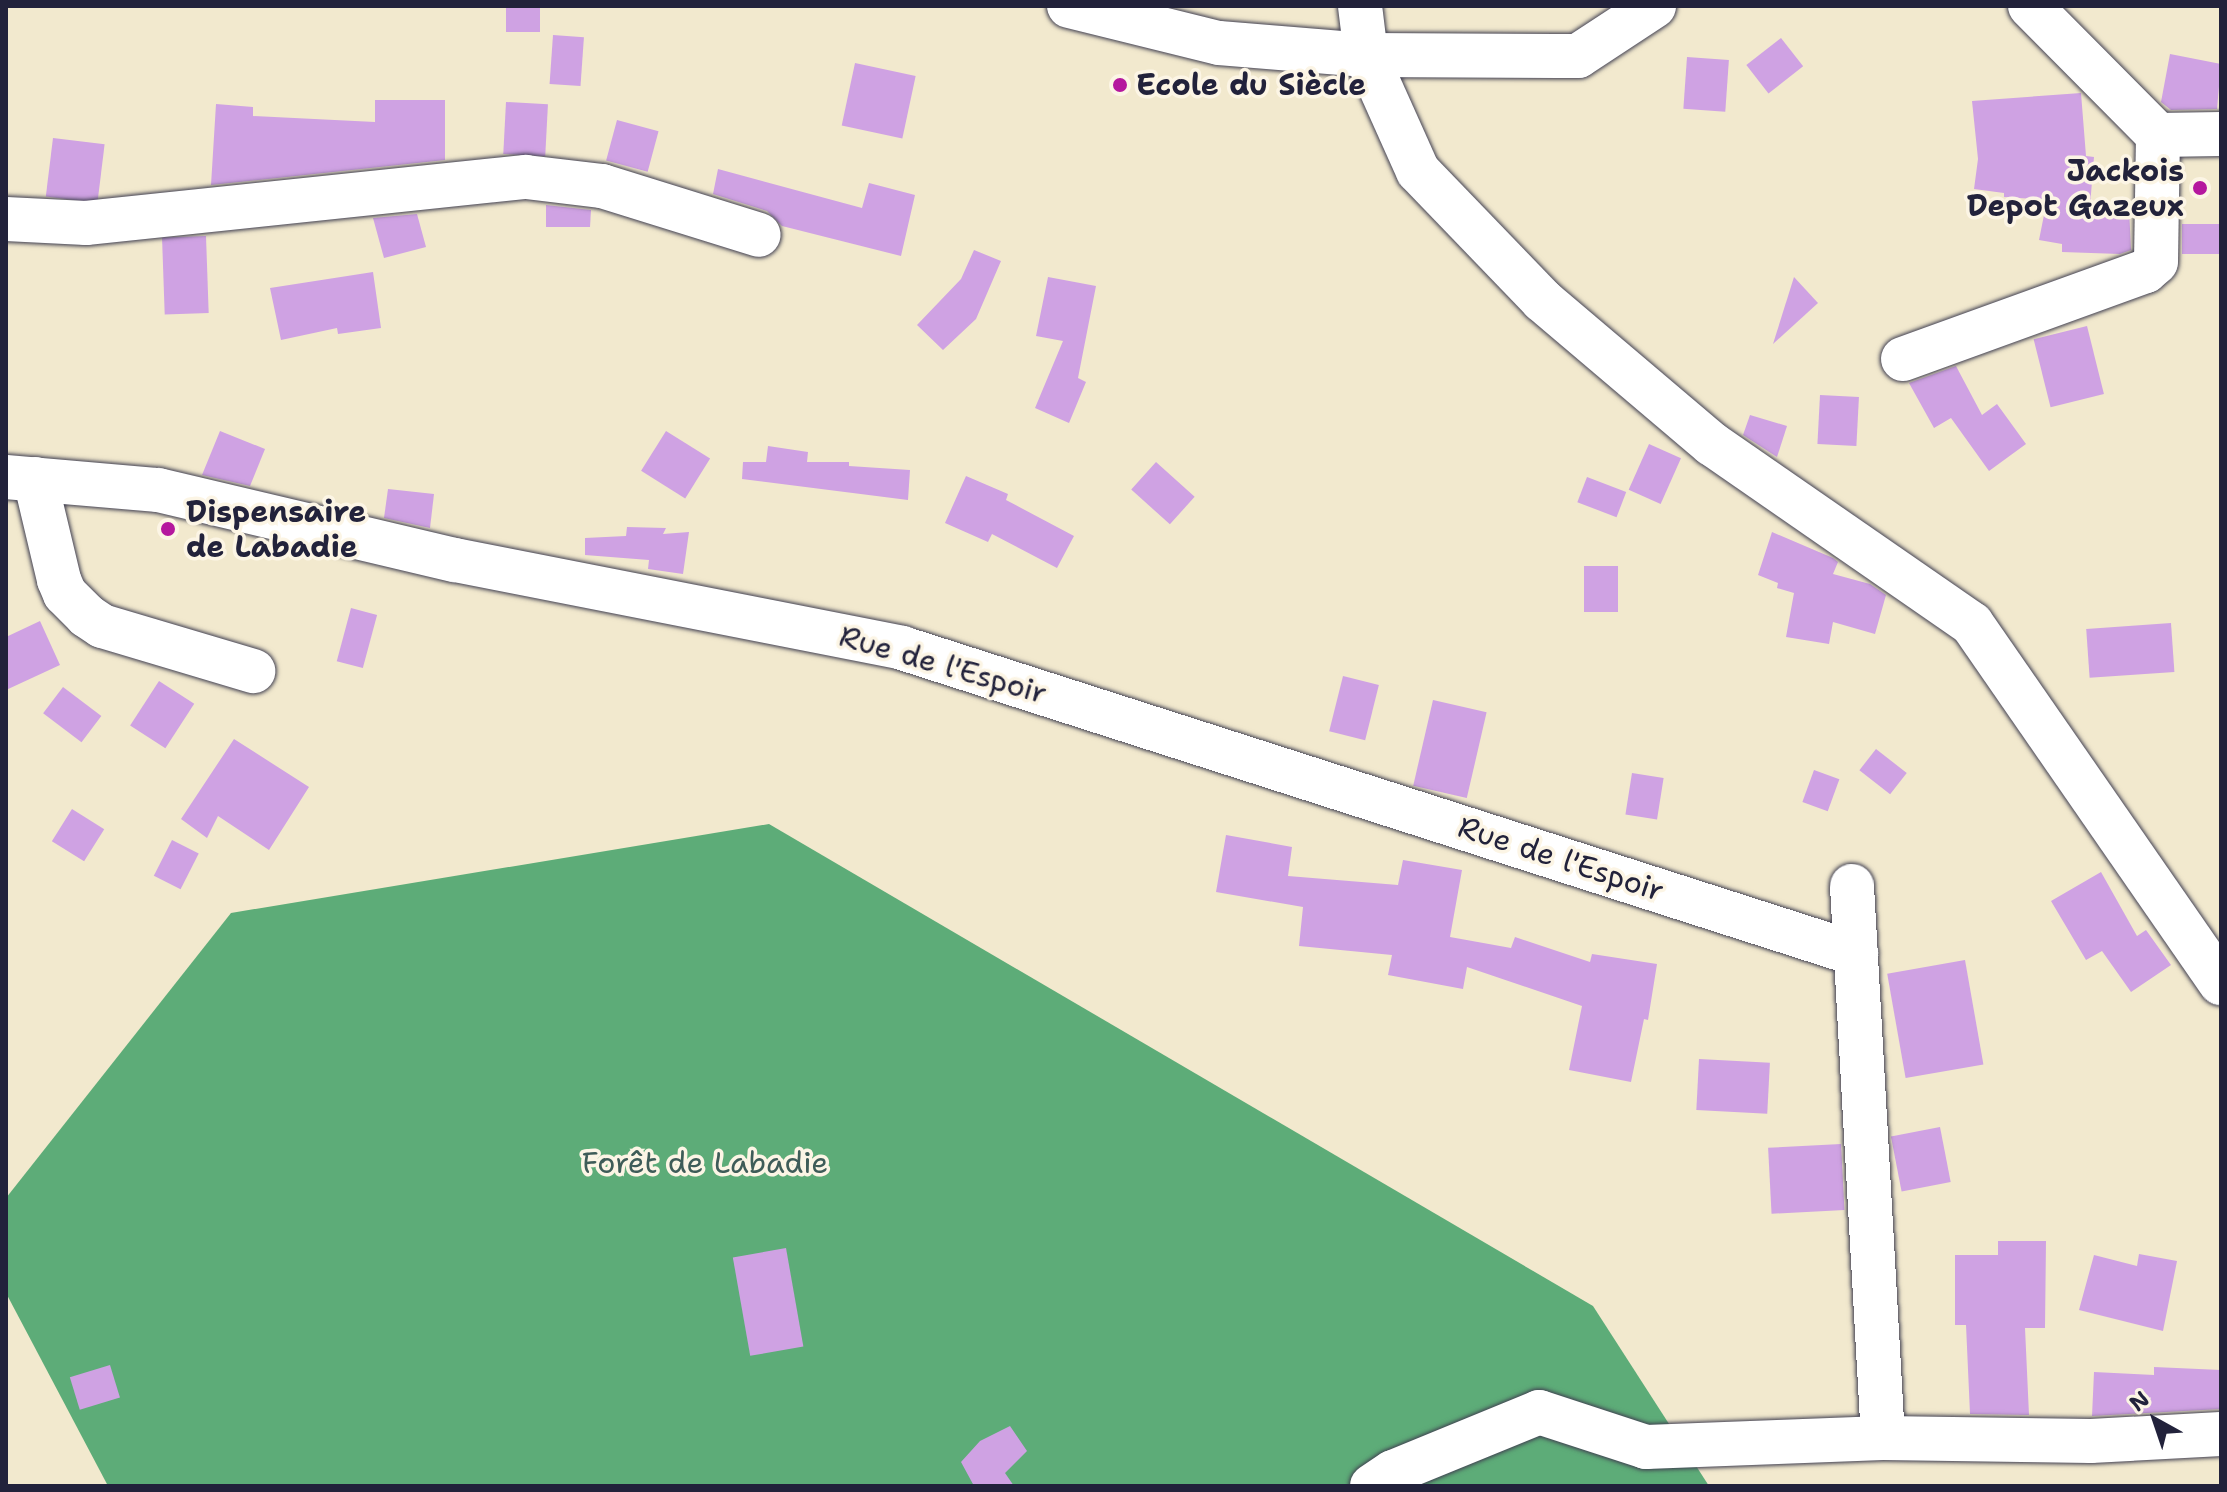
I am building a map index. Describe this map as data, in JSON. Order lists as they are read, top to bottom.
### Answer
{
  "streets": {
    "street": ["Rue de l'Espoir"]
  },
  "parks": ["Forêt de Labadie"],
  "places": ["Ecole du Siècle", "Jackois Depot Gazeux", "Dispensaire de Labadie"],
  "north": "top left"
}
